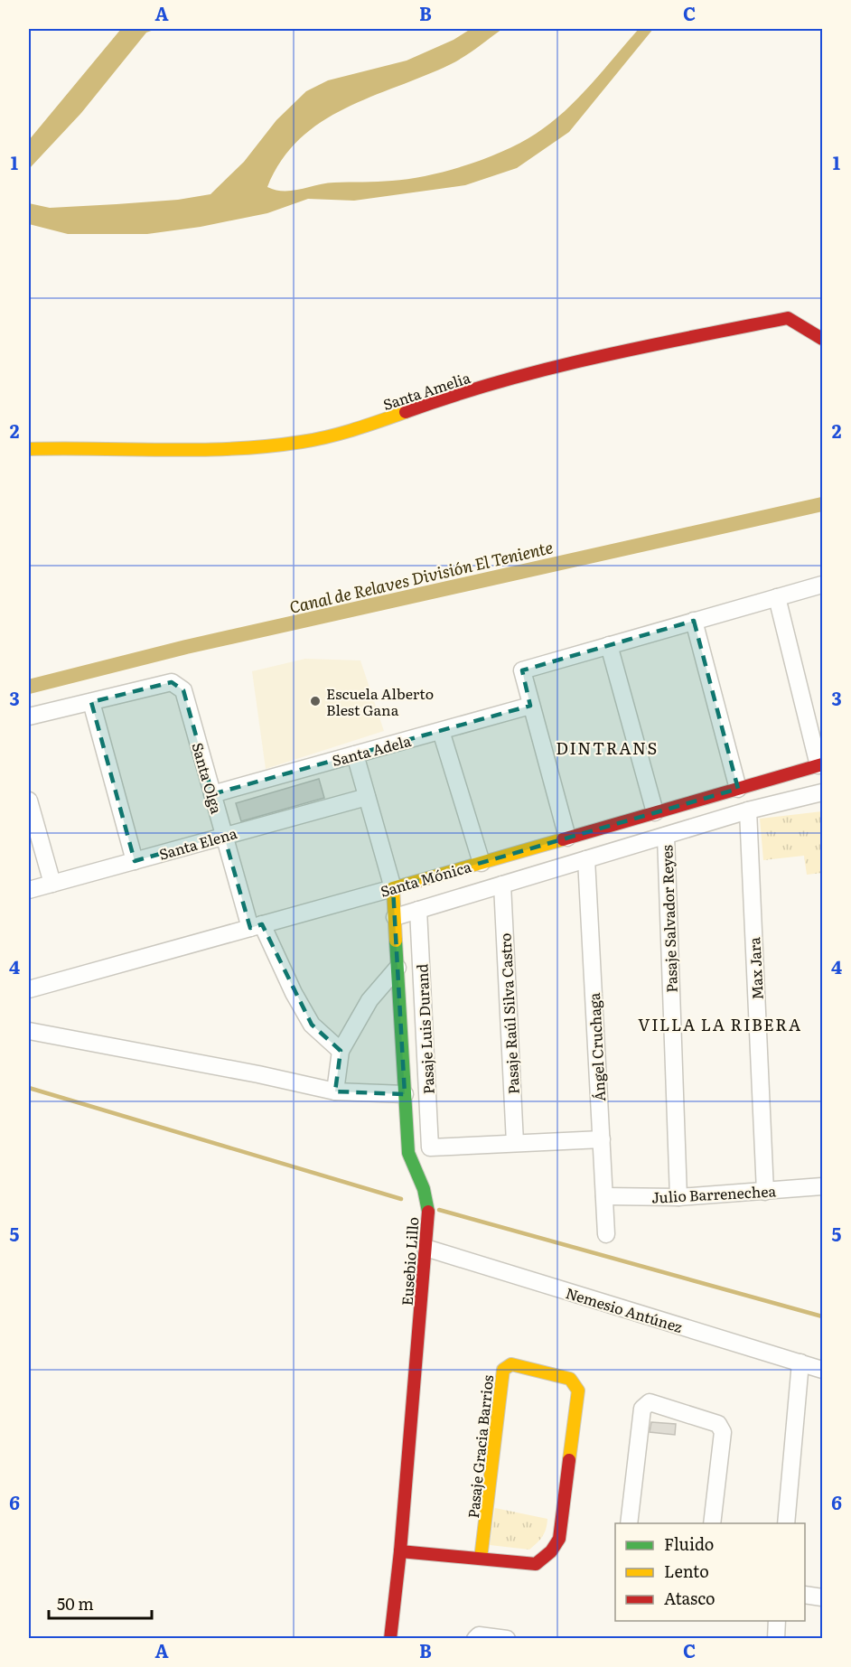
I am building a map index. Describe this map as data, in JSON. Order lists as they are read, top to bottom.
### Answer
{
  "streets": {
    "street": [
      "Santa Amelia",
      "Santa Adela",
      "Santa Olga",
      "Santa Elena",
      "Santa Mónica",
      "Pasaje Salvador Reyes",
      "Max Jara",
      "Pasaje Raúl Silva Castro",
      "Pasaje Luis Durand",
      "Ángel Cruchaga",
      "Julio Barrenechea",
      "Eusebio Lillo",
      "Nemesio Antúnez",
      "Pasaje Gracia Barrios"
    ]
  },
  "crossings": [
    ["Santa Adela", "Santa Olga"],
    ["Santa Olga", "Santa Elena"],
    ["Santa Olga", "Santa Mónica"],
    ["Santa Mónica", "Pasaje Salvador Reyes"],
    ["Santa Mónica", "Max Jara"],
    ["Santa Mónica", "Pasaje Raúl Silva Castro"],
    ["Santa Mónica", "Pasaje Luis Durand"],
    ["Santa Mónica", "Ángel Cruchaga"],
    ["Santa Mónica", "Eusebio Lillo"],
    ["Pasaje Salvador Reyes", "Julio Barrenechea"],
    ["Max Jara", "Julio Barrenechea"],
    ["Pasaje Raúl Silva Castro", "Pasaje Luis Durand"],
    ["Ángel Cruchaga", "Julio Barrenechea"],
    ["Eusebio Lillo", "Nemesio Antúnez"]
  ],
  "districts": ["DINTRANS", "VILLA LA RIBERA"],
  "water": ["Canal de Relaves División El Teniente"],
  "places": ["Escuela Alberto Blest Gana"],
  "legend": ["Fluido", "Lento", "Atasco"],
  "scale_bar": "50 m",
  "grid": {
    "columns": ["A", "B", "C"],
    "rows": [
      "1",
      "2",
      "3",
      "4",
      "5",
      "6"
    ]
  }
}
